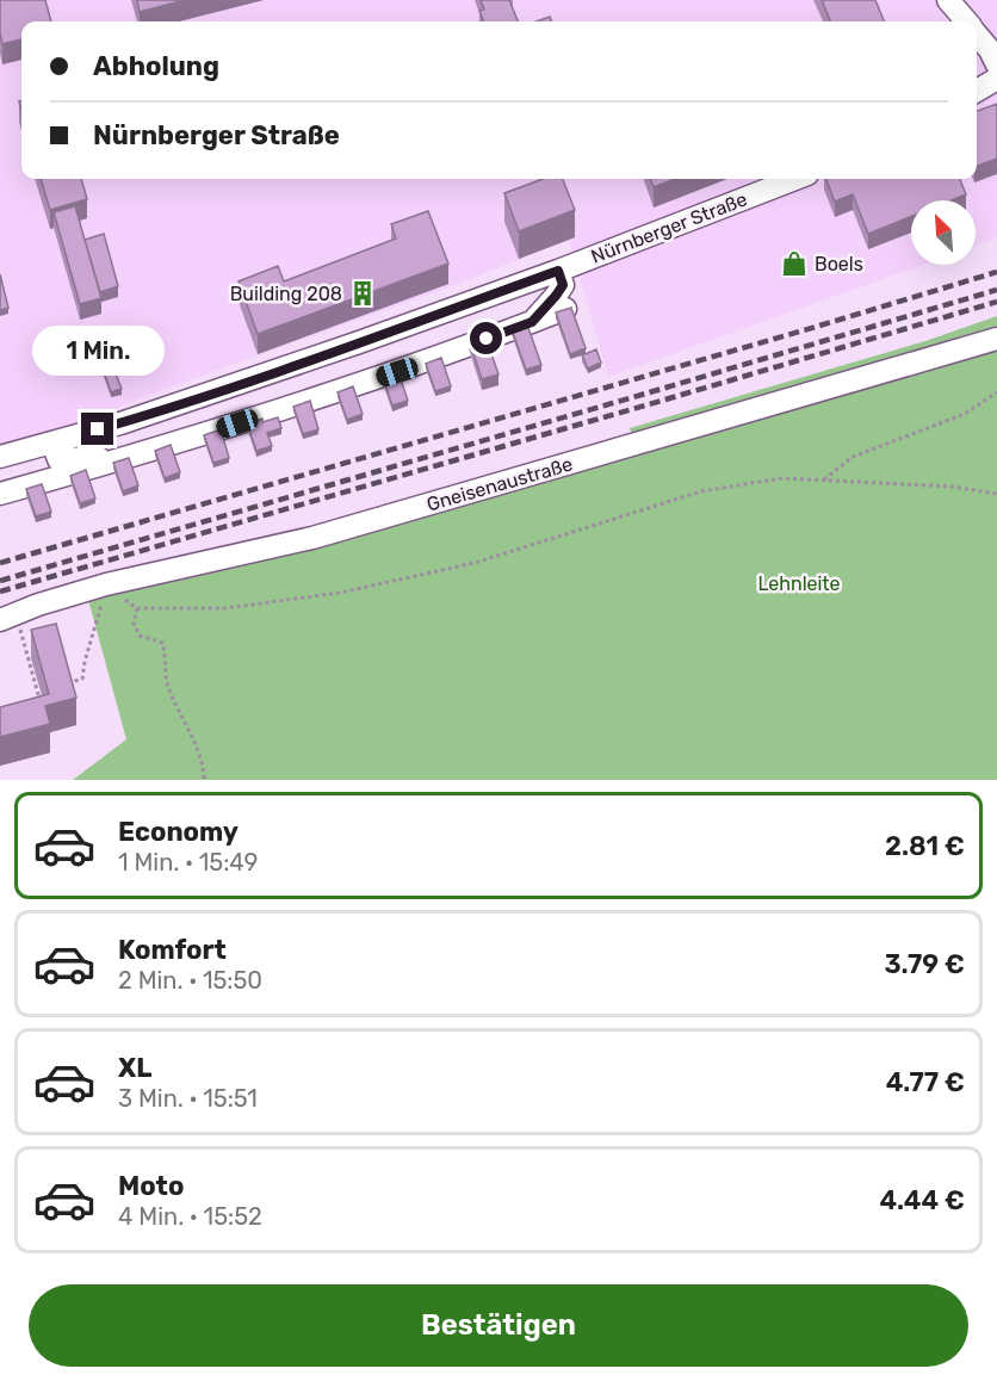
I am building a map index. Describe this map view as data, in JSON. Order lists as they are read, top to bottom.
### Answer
{
  "streets": {
    "street": ["Nürnberger Straße", "Gneisenaustraße"]
  },
  "parks": ["Lehnleite"],
  "places": {
    "shop": ["Boels"],
    "building": ["Building 208"]
  },
  "north": "top left",
  "page": {
    "banner": ["Abholung", "Nürnberger Straße"],
    "bubble": "1 Min.",
    "list": [
      {
        "name": "Economy",
        "note": "1 Min. · 15:49",
        "value": "2.81 €"
      },
      {
        "name": "Komfort",
        "note": "2 Min. · 15:50",
        "value": "3.79 €"
      },
      {
        "name": "XL",
        "note": "3 Min. · 15:51",
        "value": "4.77 €"
      },
      {
        "name": "Moto",
        "note": "4 Min. · 15:52",
        "value": "4.44 €"
      }
    ],
    "buttons": "Bestätigen"
  }
}
